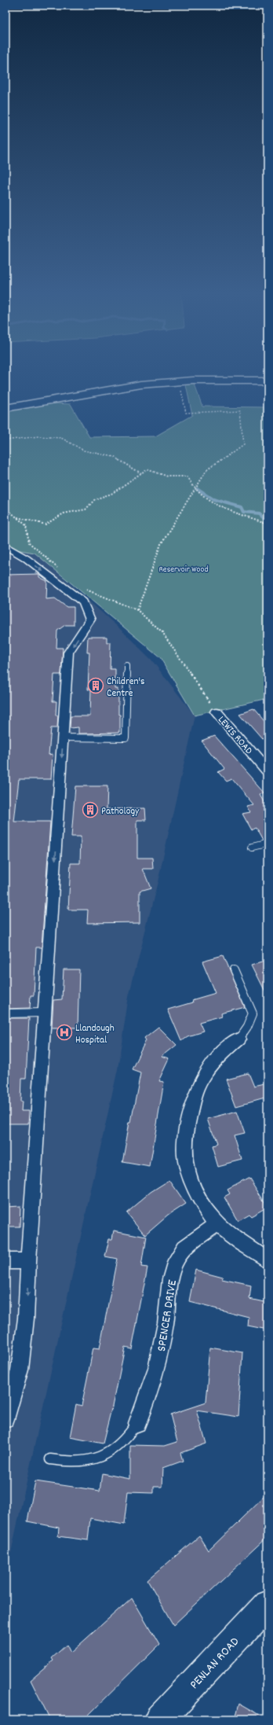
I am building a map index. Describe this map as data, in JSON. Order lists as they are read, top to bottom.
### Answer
{
  "streets": {
    "street": ["LEWIS ROAD", "SPENCER DRIVE", "PENLAN ROAD"]
  },
  "parks": ["Reservoir Wood"],
  "places": {
    "building": ["Children's Centre", "Pathology"],
    "hospital": ["Llandough Hospital"]
  }
}
